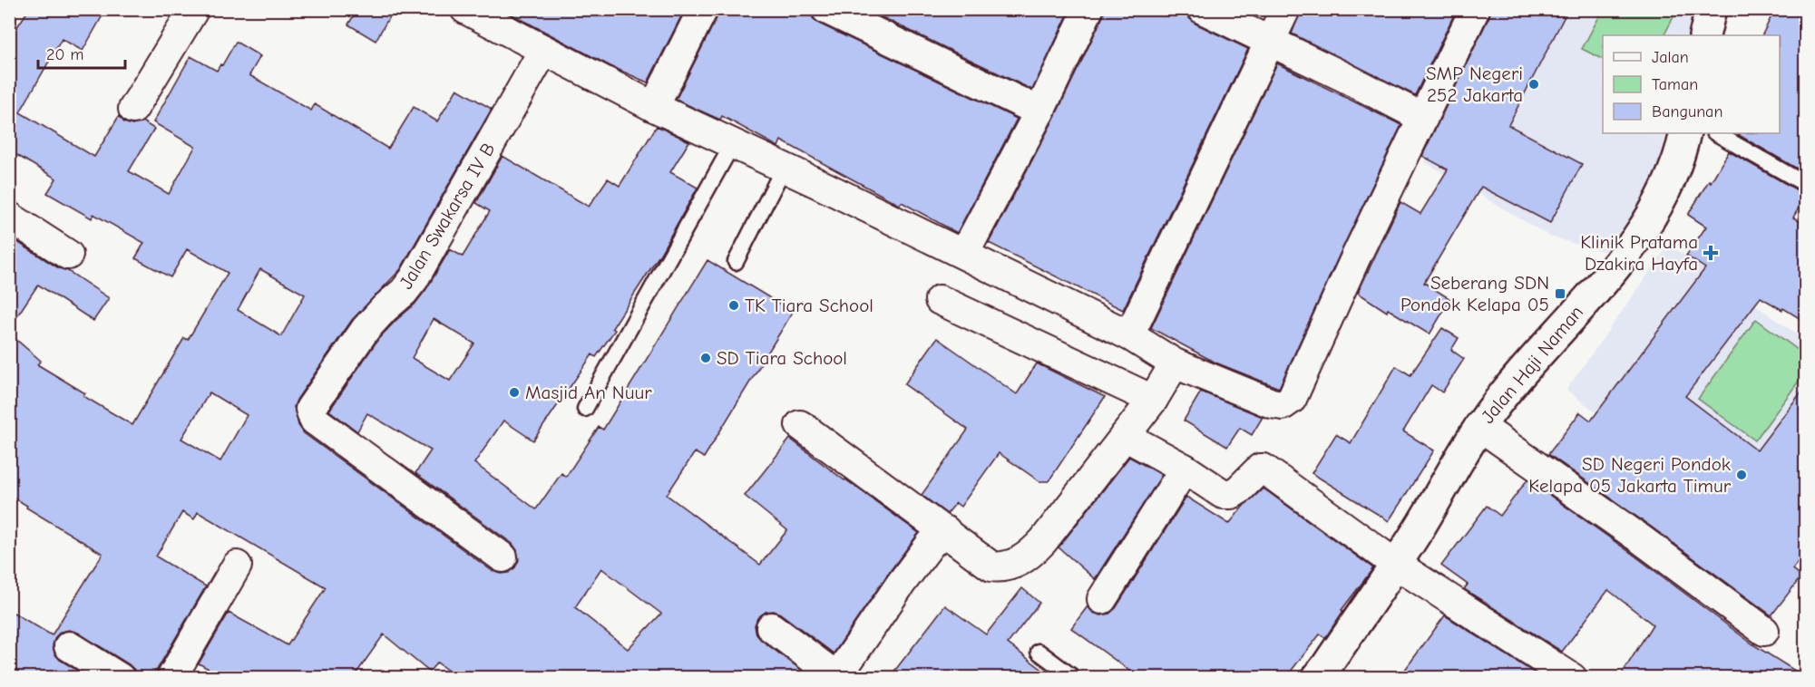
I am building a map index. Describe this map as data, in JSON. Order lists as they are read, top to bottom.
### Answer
{
  "streets": {
    "street": ["Jalan Swakarsa IV B", "Jalan Haji Naman"]
  },
  "places": {
    "other": [
      "SMP Negeri 252 Jakarta",
      "TK Tiara School",
      "SD Tiara School",
      "Masjid An Nuur",
      "SD Negeri Pondok Kelapa 05 Jakarta Timur"
    ],
    "health": ["Klinik Pratama Dzakira Hayfa"],
    "transit": ["Seberang SDN Pondok Kelapa 05"]
  },
  "legend": ["Jalan", "Taman", "Bangunan"],
  "scale_bar": "20 m"
}
